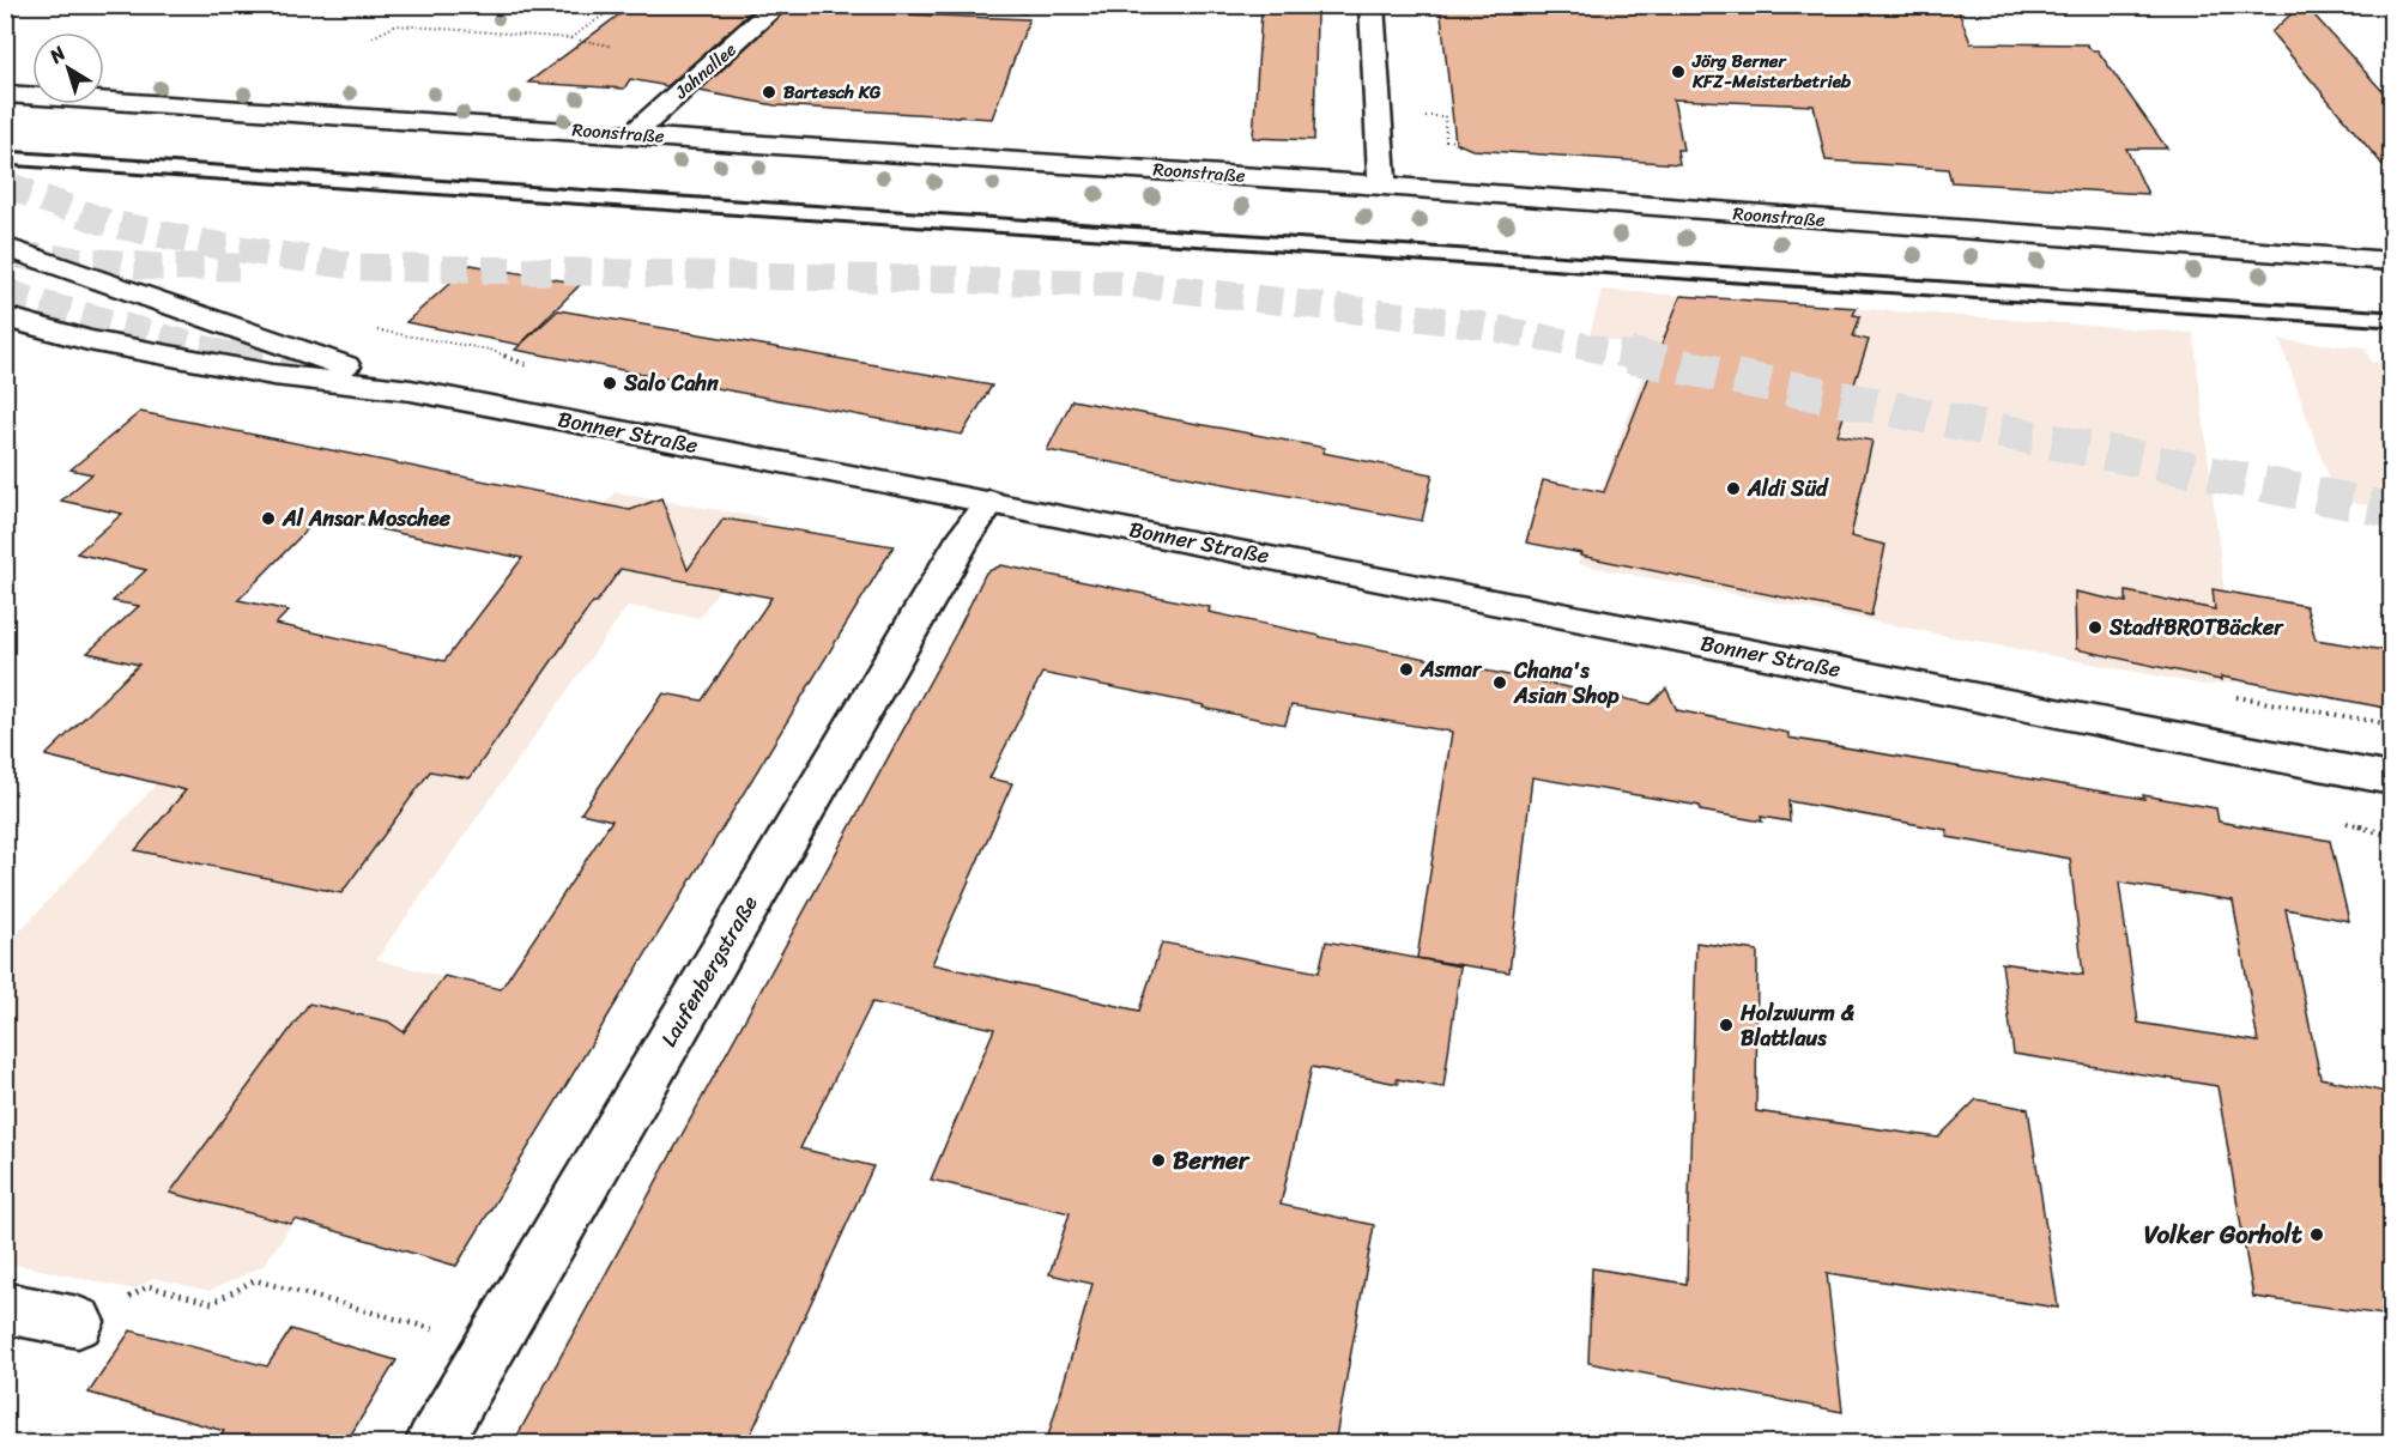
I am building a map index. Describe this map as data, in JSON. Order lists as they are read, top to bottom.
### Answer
{
  "streets": {
    "street": [
      "Jahnallee",
      "Roonstraße",
      "Bonner Straße",
      "Laufenbergstraße"
    ]
  },
  "crossings": [
    ["Jahnallee", "Roonstraße"],
    ["Bonner Straße", "Laufenbergstraße"]
  ],
  "places": [
    "Jörg Berner KFZ-Meisterbetrieb",
    "Bartesch KG",
    "Salo Cahn",
    "Aldi Süd",
    "Al Ansar Moschee",
    "StadtBROTBäcker",
    "Asmar",
    "Chana's Asian Shop",
    "Holzwurm & Blattlaus",
    "Berner",
    "Volker Gorholt"
  ],
  "north": "top left"
}
